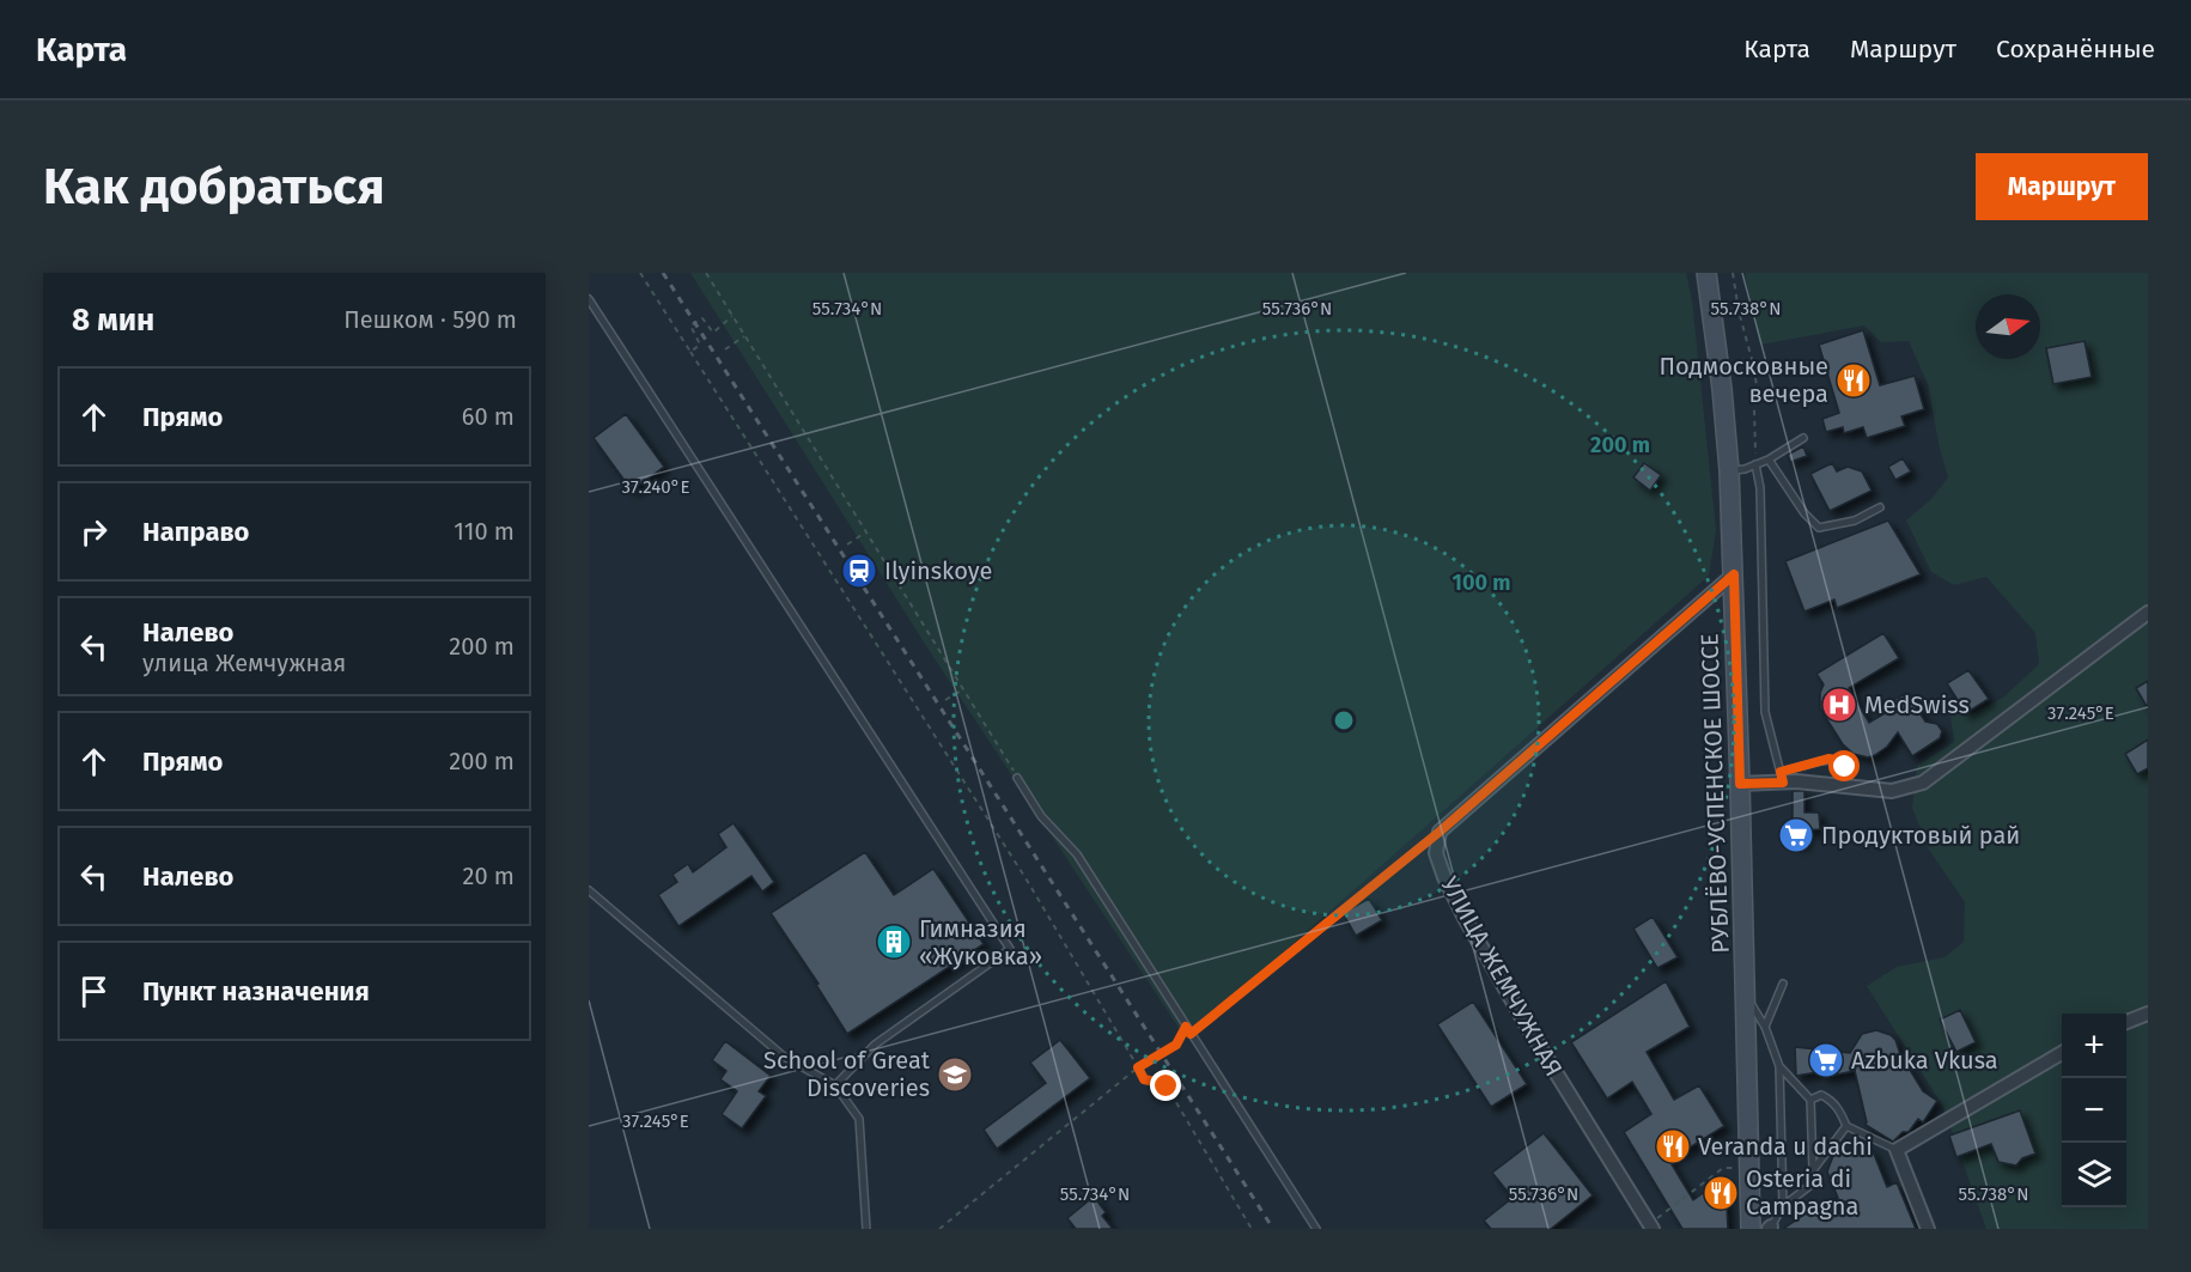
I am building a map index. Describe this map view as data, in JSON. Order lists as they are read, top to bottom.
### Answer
{
  "streets": {
    "main road": ["РУБЛЁВО-УСПЕНСКОЕ ШОССЕ"],
    "street": ["УЛИЦА ЖЕМЧУЖНАЯ"]
  },
  "places": {
    "restaurant": ["Подмосковные вечера", "Veranda u dachi", "Osteria di Campagna"],
    "station": ["Ilyinskoye"],
    "hospital": ["MedSwiss"],
    "supermarket": ["Продуктовый рай", "Azbuka Vkusa"],
    "building": ["Гимназия «Жуковка»"],
    "school or university": ["School of Great Discoveries"]
  },
  "north": "right",
  "page": {
    "header": "Карта",
    "nav": ["Карта", "Маршрут", "Сохранённые"],
    "buttons": "Маршрут",
    "title": "Как добраться",
    "heading": ["8 мин", "Пешком · 590 m"],
    "list": [
      ["Прямо", "60 m"],
      ["Направо", "110 m"],
      ["Налево", "улица Жемчужная", "200 m"],
      ["Прямо", "200 m"],
      ["Налево", "20 m"],
      "Пункт назначения"
    ],
    "map_buttons": ["+", "−"]
  },
  "coordinates": [
    "55.734°N",
    "55.736°N",
    "55.738°N",
    "37.240°E",
    "37.245°E"
  ],
  "rings": ["200 m", "100 m"]
}
